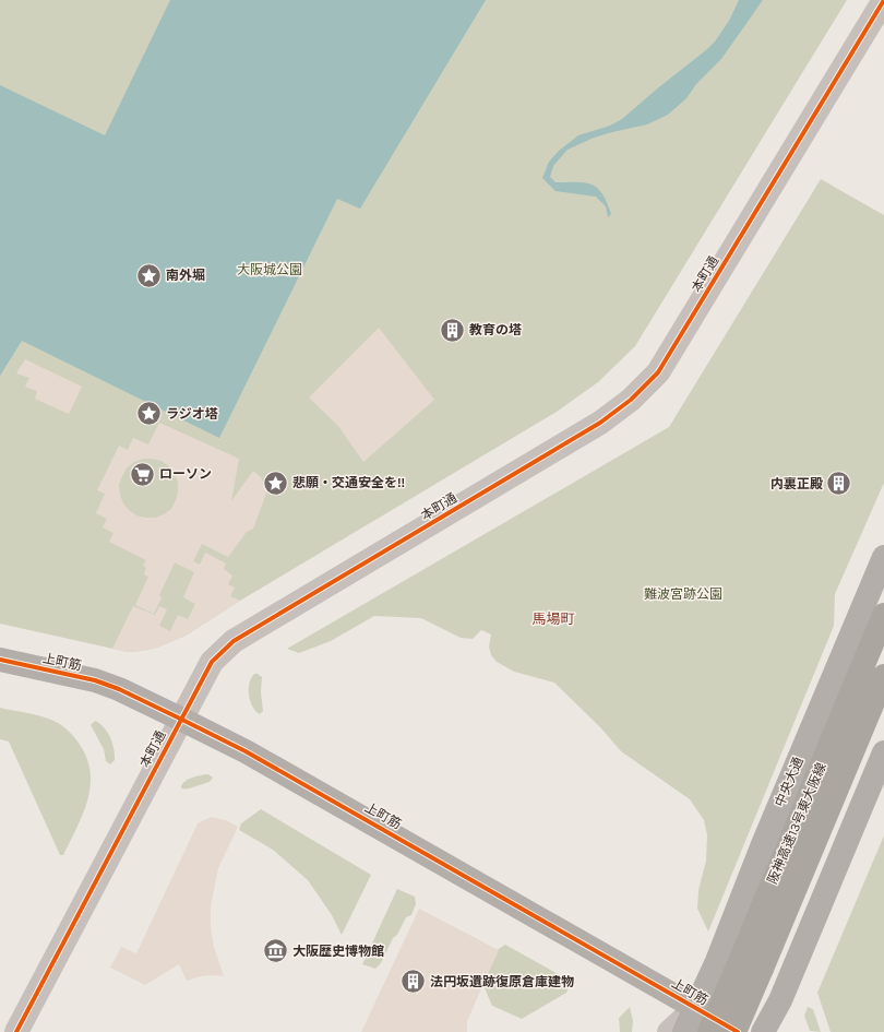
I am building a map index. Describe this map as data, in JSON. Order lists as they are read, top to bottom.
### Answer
{
  "streets": {
    "highway": ["阪神高速13号東大阪線"],
    "main road": ["上町筋", "中央大通"],
    "street": ["本町通"]
  },
  "crossings": [
    ["本町通", "上町筋"],
    ["上町筋", "中央大通"],
    ["上町筋", "阪神高速13号東大阪線"]
  ],
  "districts": ["馬場町"],
  "parks": ["大阪城公園", "難波宮跡公園"],
  "places": {
    "place": ["南外堀", "ラジオ塔", "悲願・交通安全を!!"],
    "building": ["教育の塔", "内裏正殿", "法円坂遺跡復原倉庫建物"],
    "supermarket": ["ローソン"],
    "museum": ["大阪歴史博物館"]
  }
}
